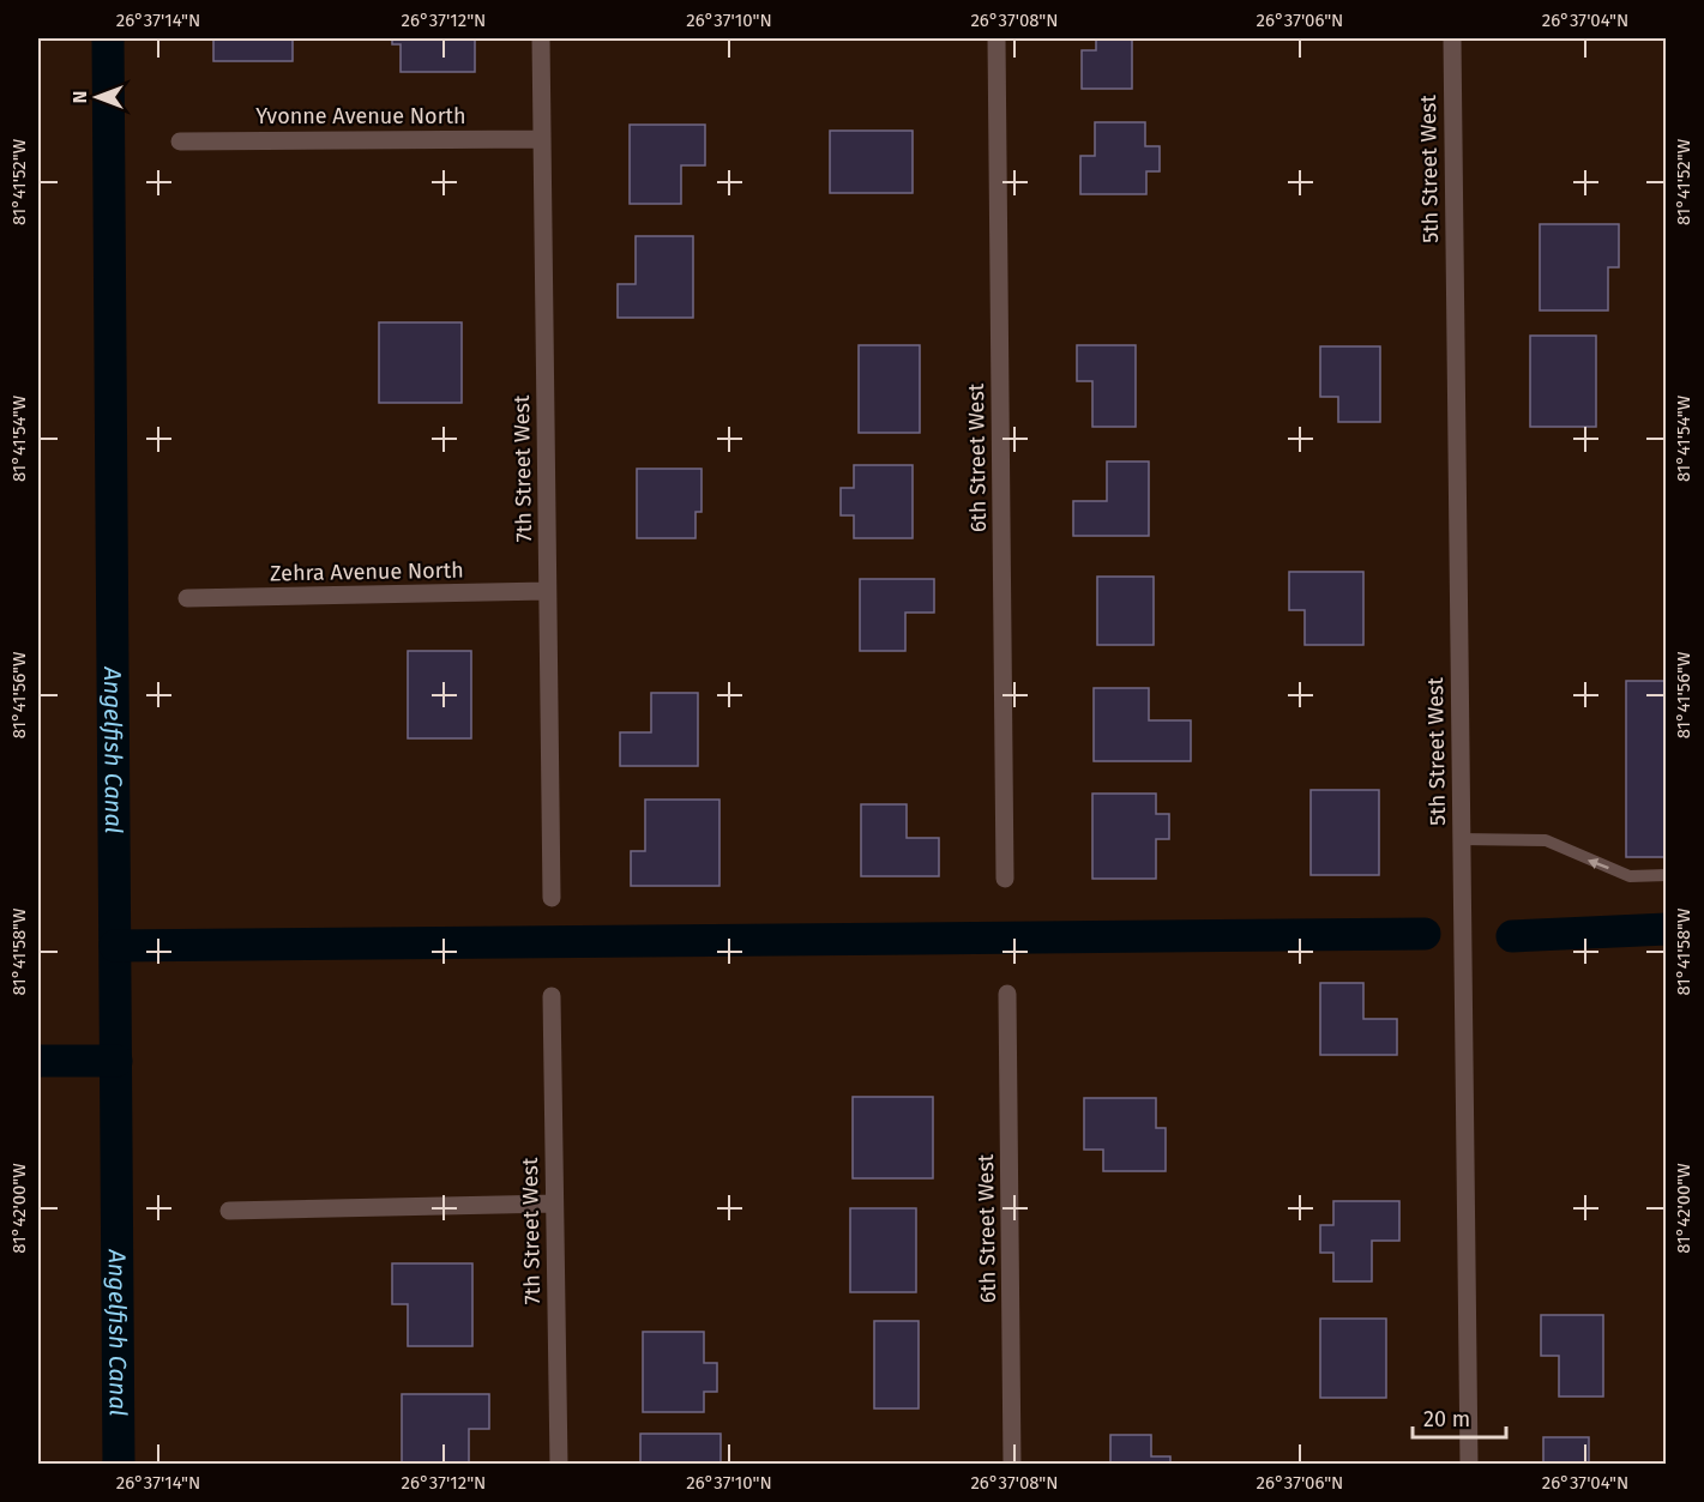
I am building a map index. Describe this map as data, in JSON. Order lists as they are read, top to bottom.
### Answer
{
  "streets": {
    "street": [
      "Yvonne Avenue North",
      "5th Street West",
      "6th Street West",
      "7th Street West",
      "Zehra Avenue North"
    ]
  },
  "crossings": [
    ["Yvonne Avenue North", "7th Street West"],
    ["7th Street West", "Zehra Avenue North"]
  ],
  "water": ["Angelfish Canal"],
  "scale_bar": "20 m",
  "north": "left",
  "coordinates": [
    "26°37'14\"N",
    "26°37'12\"N",
    "26°37'10\"N",
    "26°37'08\"N",
    "26°37'06\"N",
    "26°37'04\"N",
    "81°41'52\"W",
    "81°41'54\"W",
    "81°41'56\"W",
    "81°41'58\"W",
    "81°42'00\"W"
  ]
}
